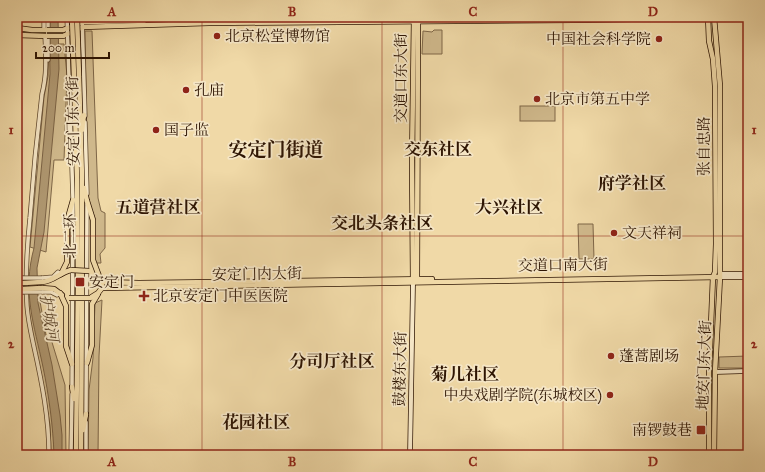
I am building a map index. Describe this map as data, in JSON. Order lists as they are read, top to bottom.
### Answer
{
  "streets": {
    "main road": [
      "交道口东大街",
      "张自忠路",
      "北二环",
      "交道口南大街",
      "安定门内大街",
      "地安门东大街",
      "鼓楼东大街"
    ],
    "street": ["安定门东大街"]
  },
  "crossings": [
    ["交道口东大街", "交道口南大街"],
    ["交道口东大街", "安定门内大街"],
    ["交道口东大街", "鼓楼东大街"],
    ["张自忠路", "交道口南大街"],
    ["张自忠路", "地安门东大街"],
    ["交道口南大街", "安定门内大街"],
    ["交道口南大街", "地安门东大街"],
    ["交道口南大街", "鼓楼东大街"],
    ["安定门内大街", "鼓楼东大街"]
  ],
  "districts": [
    "安定门街道",
    "交东社区",
    "府学社区",
    "五道营社区",
    "大兴社区",
    "交北头条社区",
    "分司厅社区",
    "菊儿社区",
    "花园社区"
  ],
  "water": ["护城河"],
  "places": {
    "other": [
      "北京松堂博物馆",
      "中国社会科学院",
      "孔庙",
      "北京市第五中学",
      "国子监",
      "文天祥祠",
      "蓬蒿剧场",
      "中央戏剧学院(东城校区)"
    ],
    "transit": ["安定门", "南锣鼓巷"],
    "health": ["北京安定门中医医院"]
  },
  "scale_bar": "200 m",
  "grid": {
    "columns": [
      "A",
      "B",
      "C",
      "D"
    ],
    "rows": ["1", "2"]
  }
}
